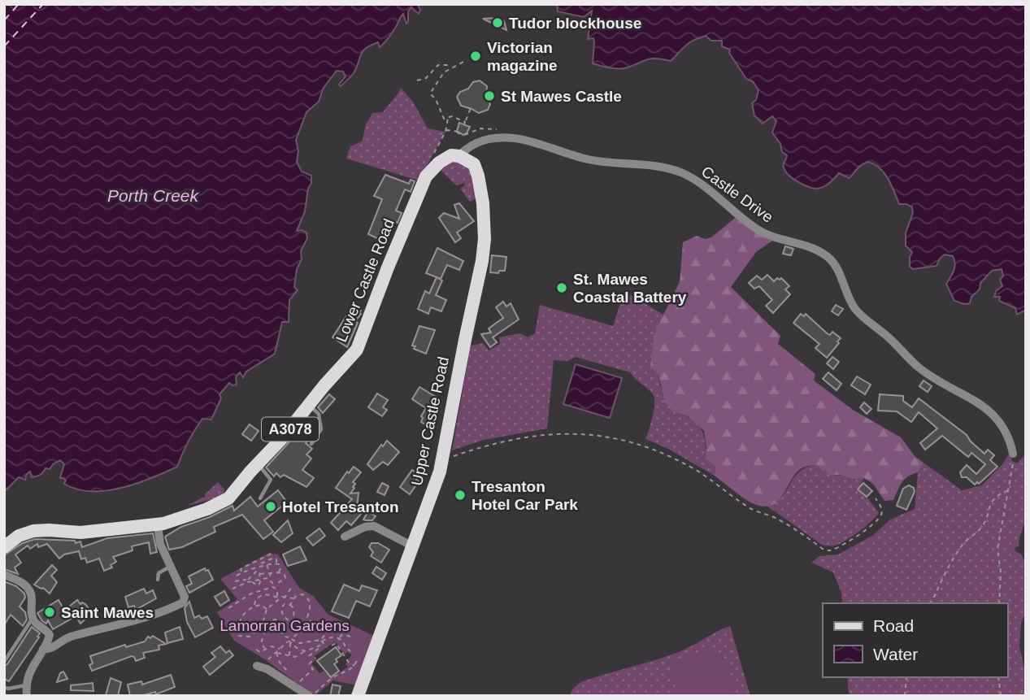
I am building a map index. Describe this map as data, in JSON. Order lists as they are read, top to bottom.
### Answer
{
  "streets": {
    "main road": ["Lower Castle Road", "Upper Castle Road", "A3078"],
    "street": ["Castle Drive"]
  },
  "crossings": [
    ["Castle Drive", "Lower Castle Road"],
    ["Castle Drive", "Upper Castle Road"],
    ["Lower Castle Road", "Upper Castle Road"]
  ],
  "water": ["Porth Creek"],
  "parks": ["Lamorran Gardens"],
  "places": [
    "Tudor blockhouse",
    "Victorian magazine",
    "St Mawes Castle",
    "St. Mawes Coastal Battery",
    "Tresanton Hotel Car Park",
    "Hotel Tresanton",
    "Saint Mawes"
  ],
  "legend": ["Road", "Water"]
}
